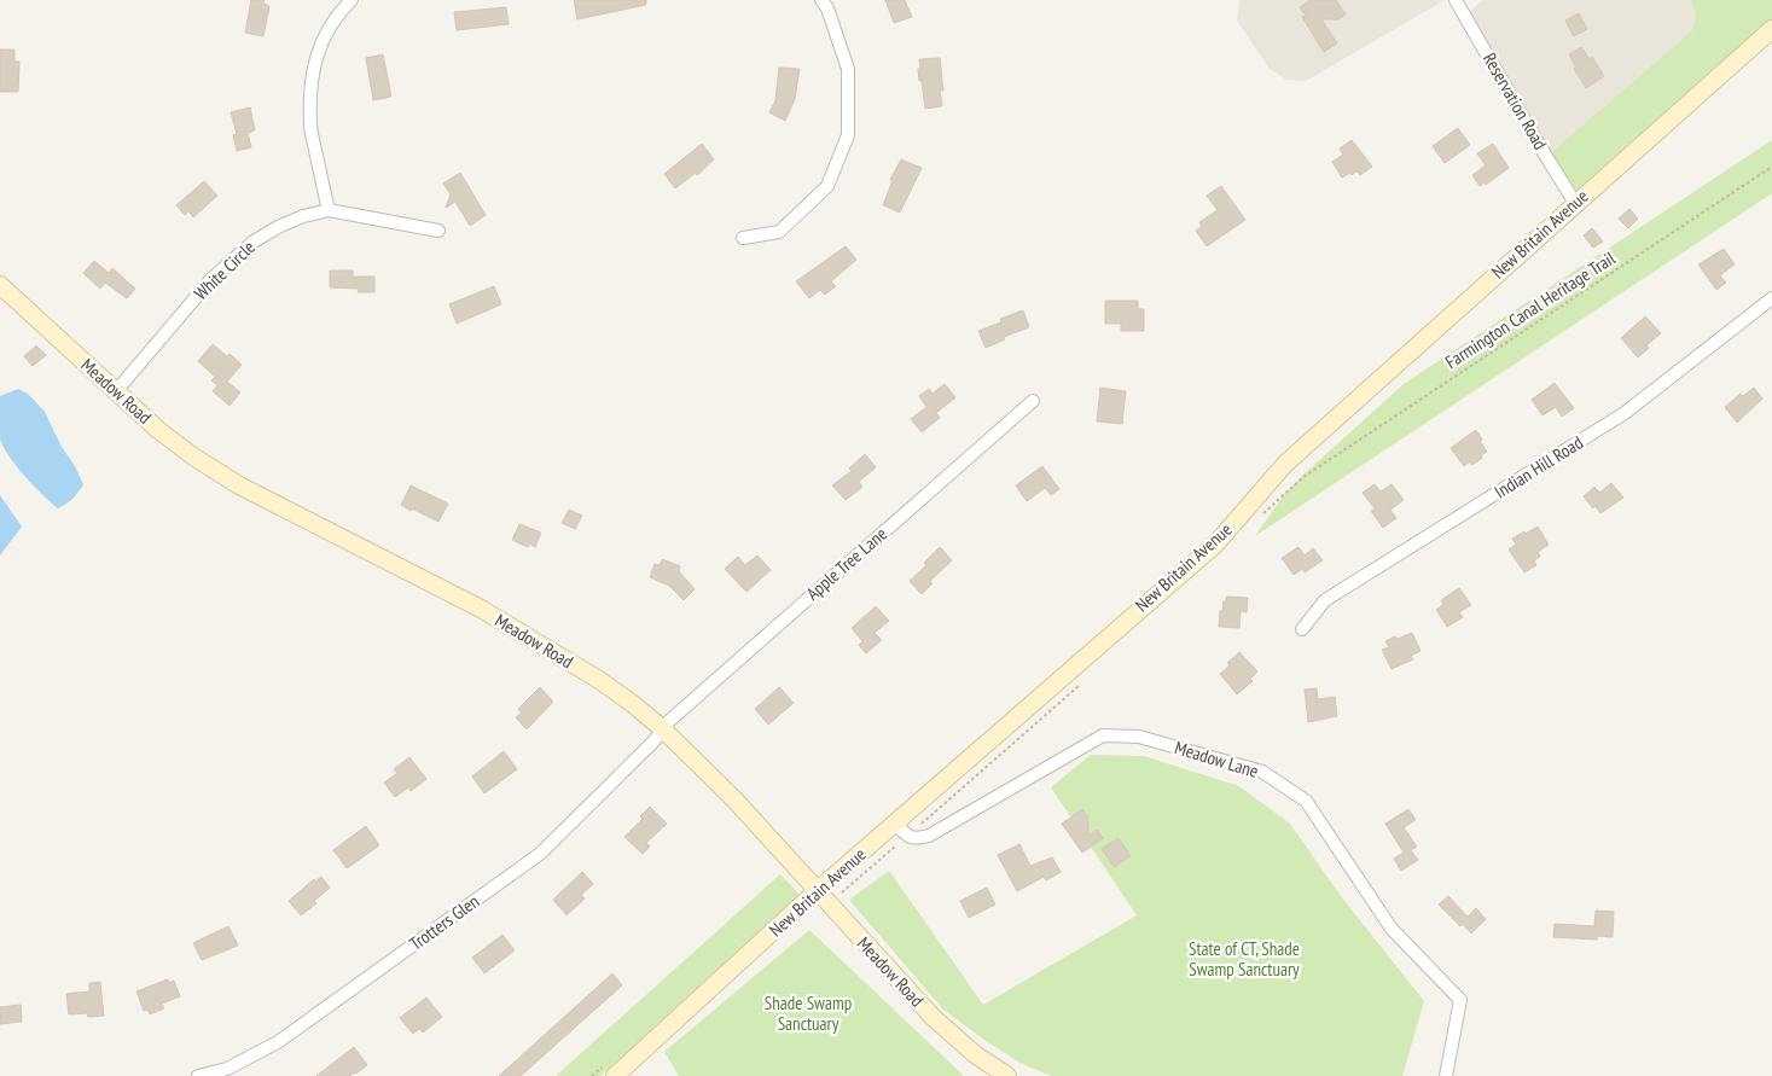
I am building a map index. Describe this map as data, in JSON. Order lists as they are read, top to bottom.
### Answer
{
  "streets": {
    "street": [
      "Reservation Road",
      "New Britain Avenue",
      "White Circle",
      "Meadow Road",
      "Indian Hill Road",
      "Apple Tree Lane",
      "Meadow Lane",
      "Trotters Glen"
    ],
    "path": ["Farmington Canal Heritage Trail"]
  },
  "crossings": [
    ["Reservation Road", "New Britain Avenue"],
    ["New Britain Avenue", "Meadow Road"],
    ["New Britain Avenue", "Meadow Lane"],
    ["White Circle", "Meadow Road"],
    ["Meadow Road", "Apple Tree Lane"],
    ["Meadow Road", "Trotters Glen"],
    ["Apple Tree Lane", "Trotters Glen"]
  ],
  "parks": ["State of CT, Shade Swamp Sanctuary", "Shade Swamp Sanctuary"]
}
